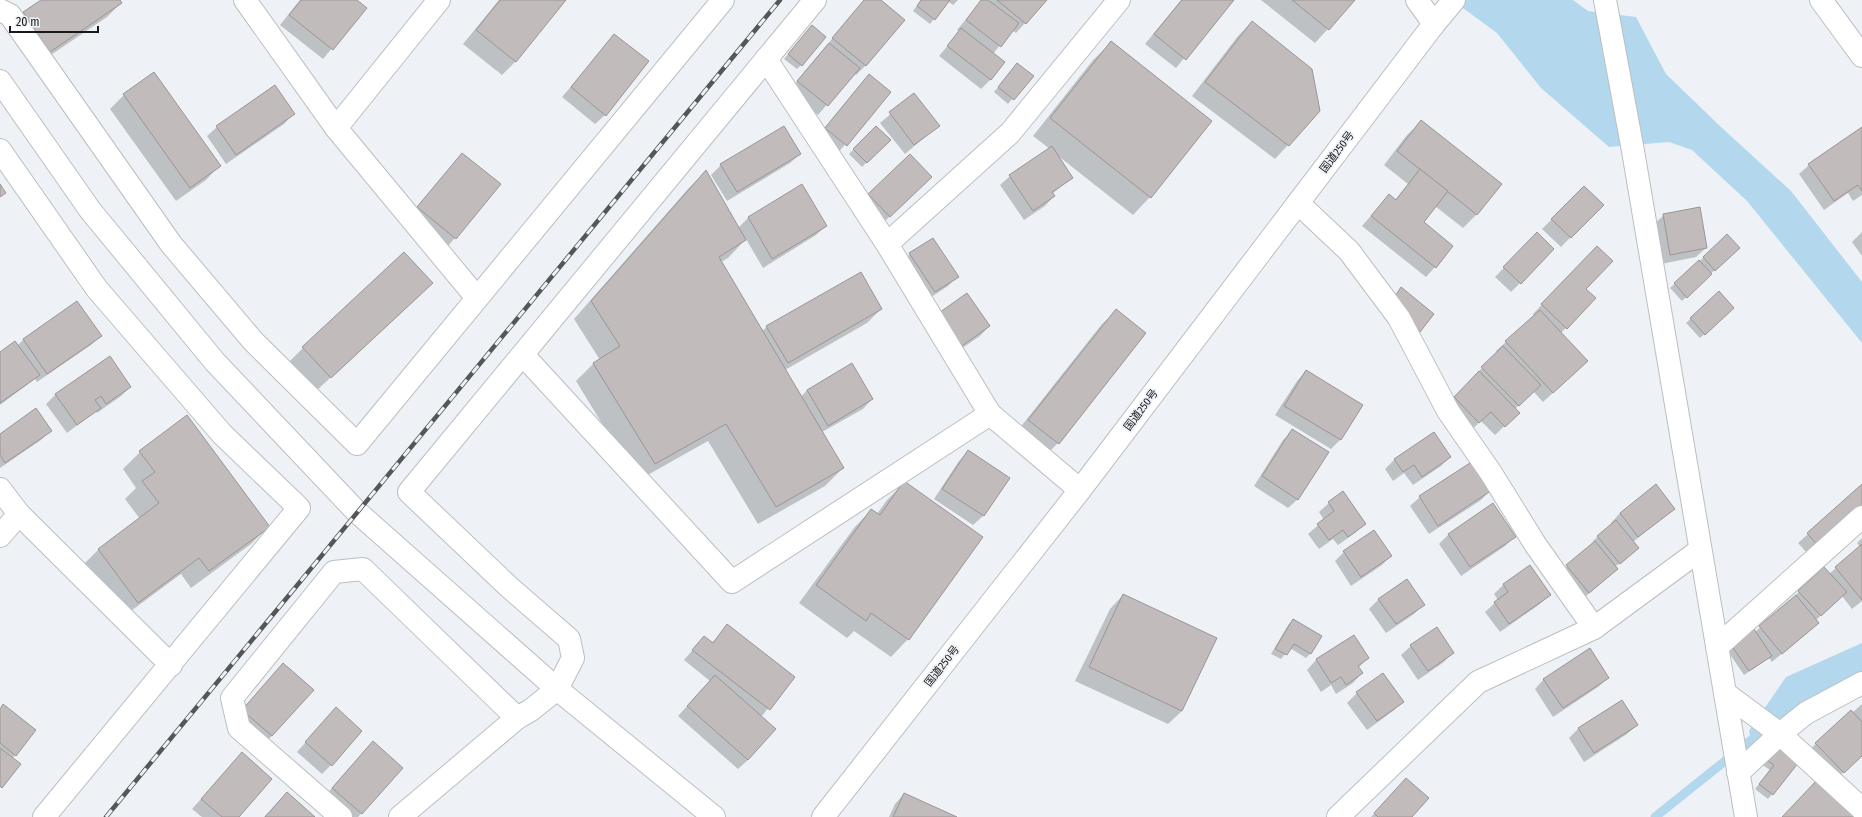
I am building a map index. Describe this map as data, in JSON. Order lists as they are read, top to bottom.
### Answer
{
  "streets": {
    "main road": ["国道250号"]
  },
  "scale_bar": "20 m"
}
